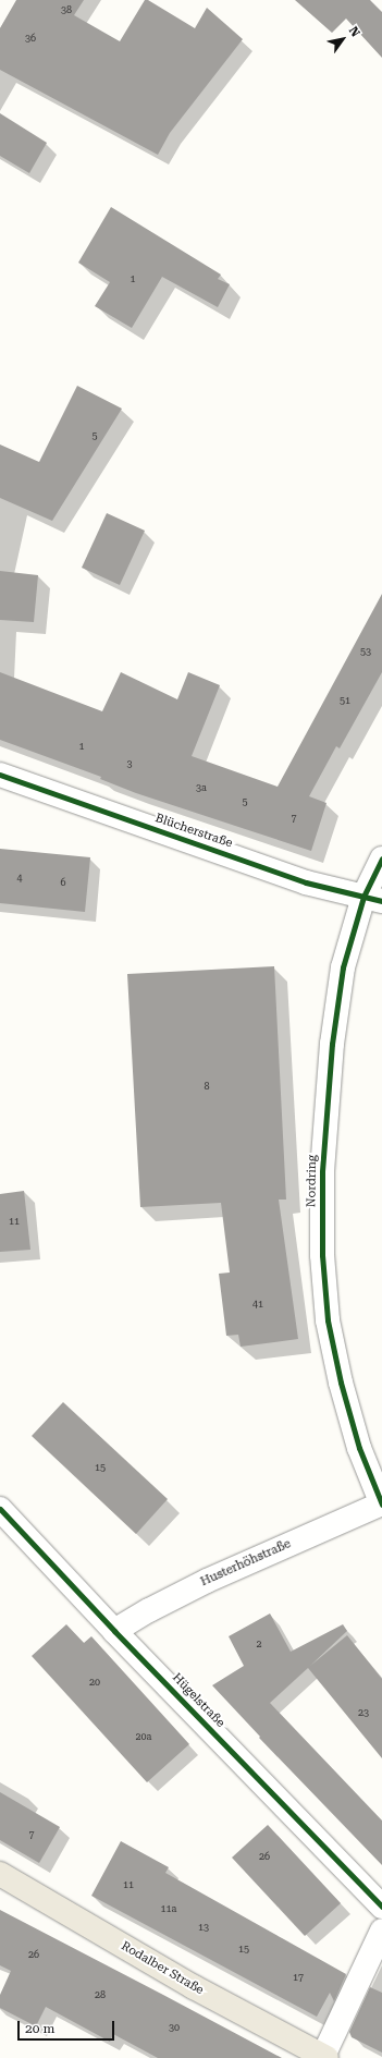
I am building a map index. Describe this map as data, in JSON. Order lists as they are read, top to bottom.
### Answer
{
  "streets": {
    "main road": ["Rodalber Straße"],
    "street": [
      "Blücherstraße",
      "Nordring",
      "Husterhöhstraße",
      "Hügelstraße"
    ]
  },
  "crossings": [
    ["Blücherstraße", "Nordring"],
    ["Nordring", "Husterhöhstraße"],
    ["Husterhöhstraße", "Hügelstraße"]
  ],
  "house_numbers": [
    "38",
    "36",
    "1",
    "5",
    "53",
    "51",
    "1",
    "3",
    "3a",
    "5",
    "7",
    "4",
    "6",
    "8",
    "11",
    "41",
    "15",
    "2",
    "20",
    "23",
    "20a",
    "7",
    "26",
    "11",
    "11a",
    "13",
    "15",
    "26",
    "17",
    "28",
    "30"
  ],
  "scale_bar": "20 m",
  "north": "top right"
}
